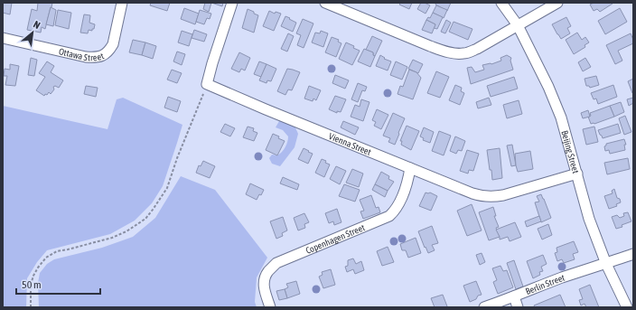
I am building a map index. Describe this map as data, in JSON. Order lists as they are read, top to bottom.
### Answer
{
  "streets": {
    "street": [
      "Ottawa Street",
      "Vienna Street",
      "Beijing Street",
      "Copenhagen Street",
      "Berlin Street"
    ]
  },
  "crossings": [
    ["Vienna Street", "Beijing Street"],
    ["Vienna Street", "Copenhagen Street"],
    ["Beijing Street", "Berlin Street"]
  ],
  "scale_bar": "50 m",
  "north": "top right"
}
